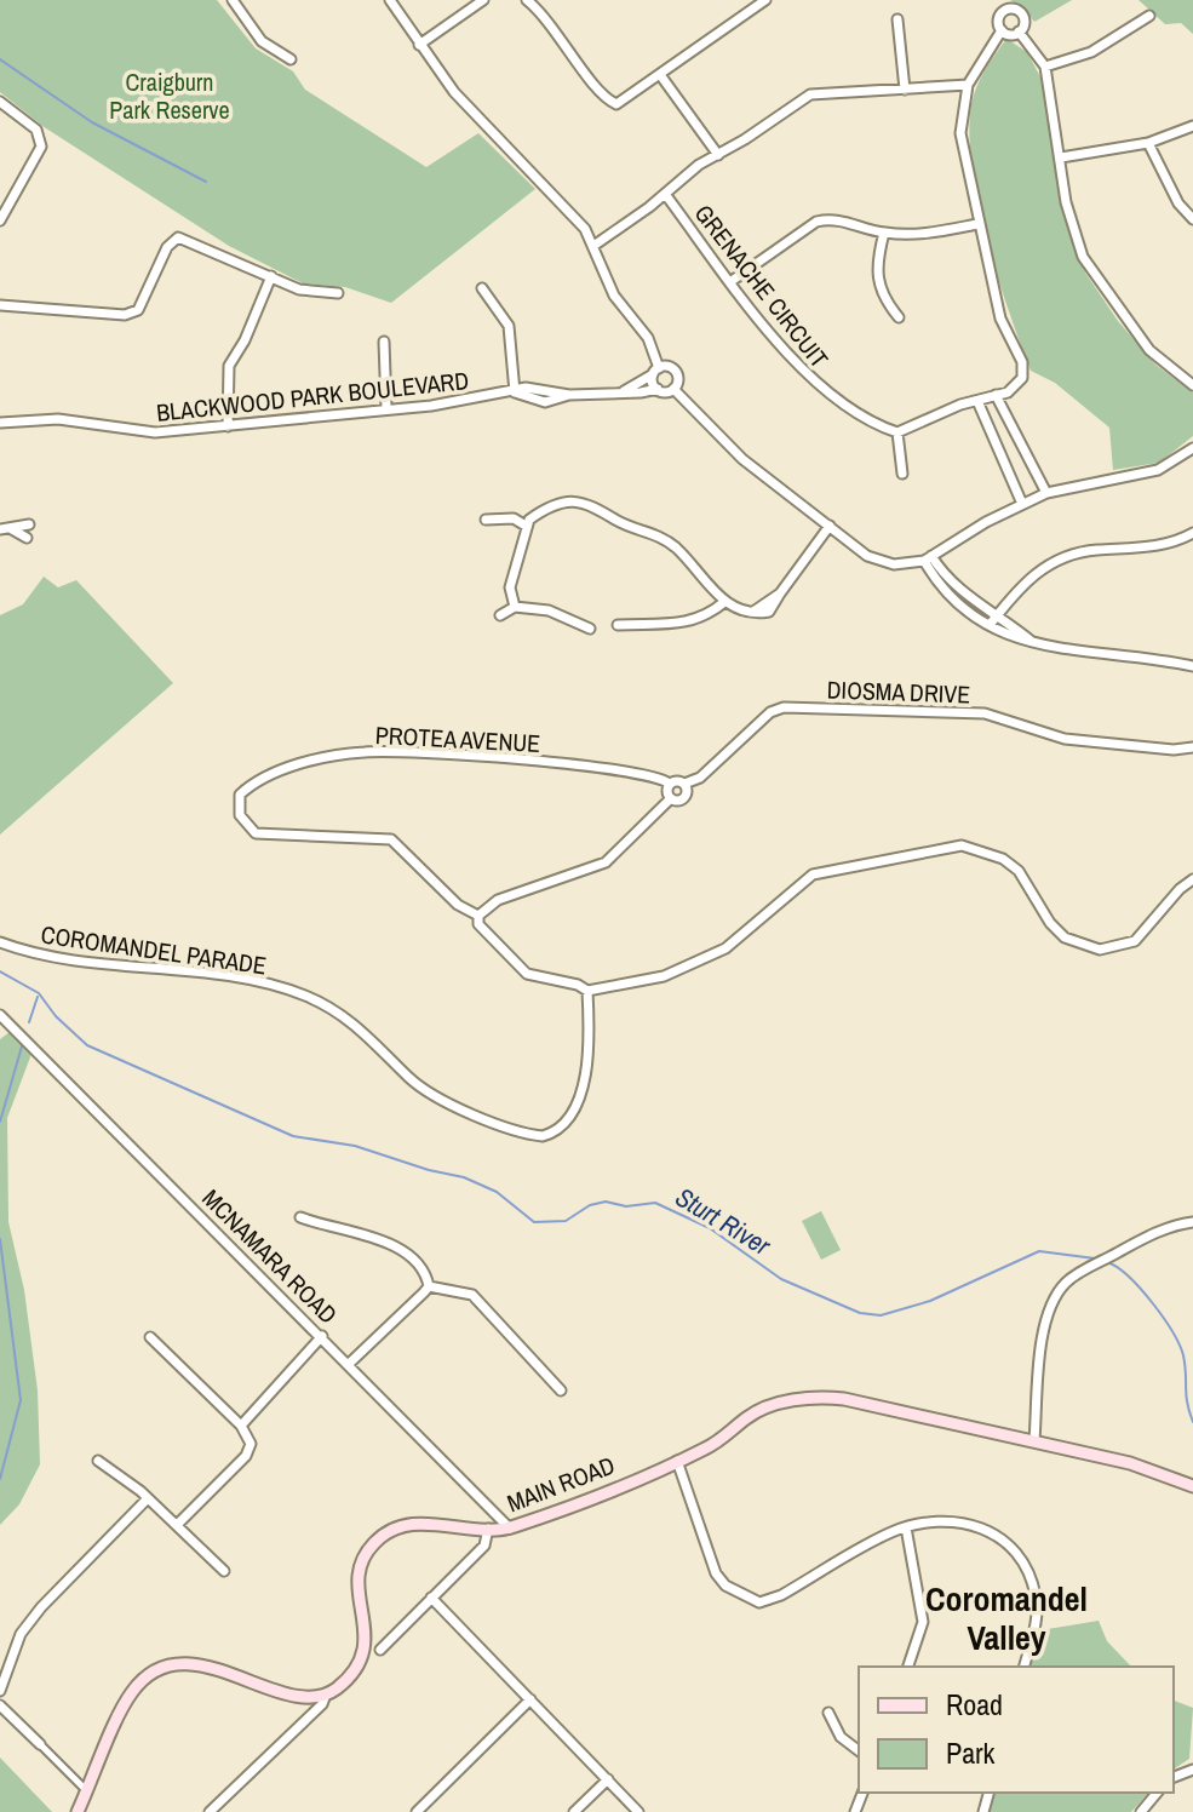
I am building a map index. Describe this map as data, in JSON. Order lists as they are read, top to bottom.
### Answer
{
  "streets": {
    "main road": ["MAIN ROAD"],
    "street": [
      "GRENACHE CIRCUIT",
      "BLACKWOOD PARK BOULEVARD",
      "DIOSMA DRIVE",
      "PROTEA AVENUE",
      "COROMANDEL PARADE",
      "MCNAMARA ROAD"
    ]
  },
  "crossings": [
    ["MCNAMARA ROAD", "MAIN ROAD"]
  ],
  "districts": ["Coromandel Valley"],
  "water": ["Sturt River"],
  "parks": ["Craigburn Park Reserve"],
  "legend": ["Road", "Park"]
}
